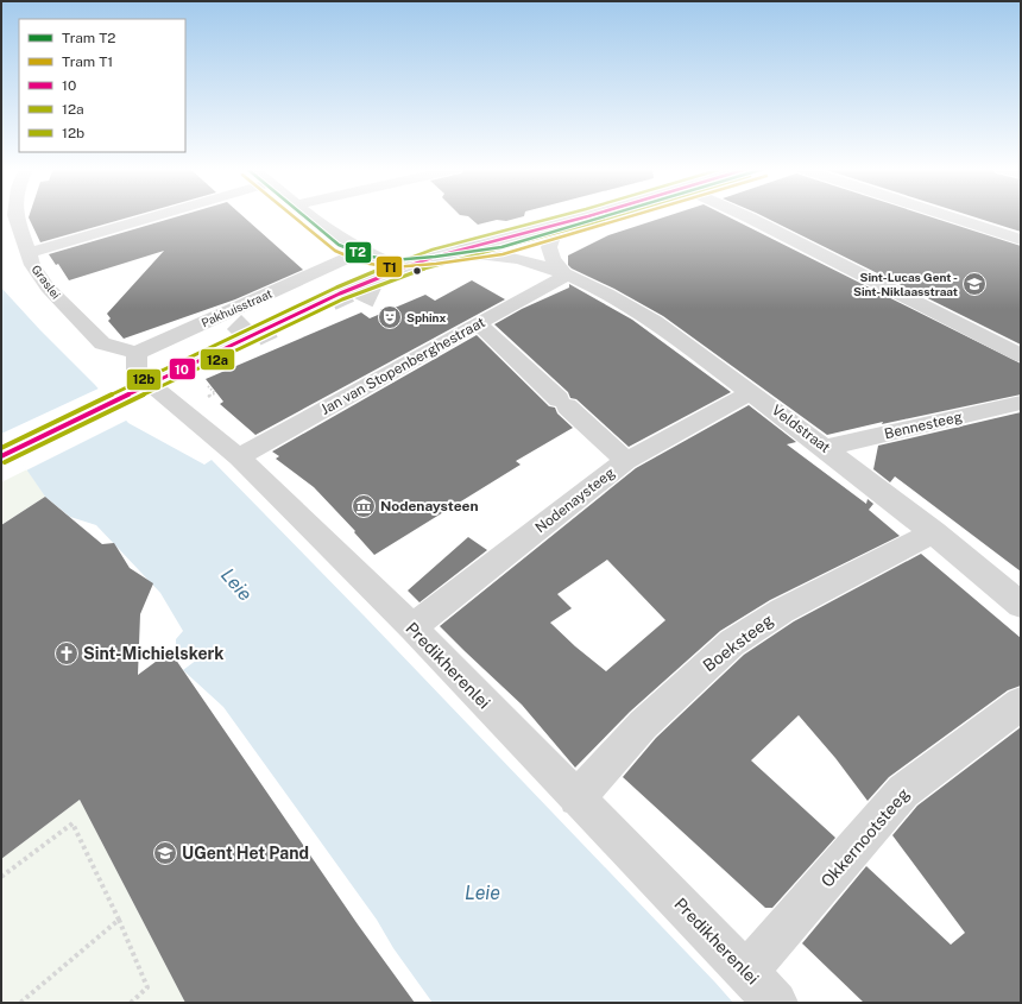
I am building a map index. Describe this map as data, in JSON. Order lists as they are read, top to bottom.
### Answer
{
  "streets": {
    "street": [
      "Graslei",
      "Pakhuisstraat",
      "Jan van Stopenberghestraat",
      "Bennesteeg",
      "Veldstraat",
      "Nodenaysteeg",
      "Boeksteeg",
      "Predikherenlei",
      "Okkernootsteeg"
    ]
  },
  "crossings": [
    ["Graslei", "Pakhuisstraat"],
    ["Graslei", "Predikherenlei"],
    ["Pakhuisstraat", "Predikherenlei"],
    ["Jan van Stopenberghestraat", "Veldstraat"],
    ["Jan van Stopenberghestraat", "Predikherenlei"],
    ["Bennesteeg", "Veldstraat"],
    ["Veldstraat", "Nodenaysteeg"],
    ["Veldstraat", "Boeksteeg"],
    ["Nodenaysteeg", "Predikherenlei"],
    ["Boeksteeg", "Predikherenlei"],
    ["Predikherenlei", "Okkernootsteeg"]
  ],
  "water": ["Leie"],
  "places": {
    "school or university": ["Sint-Lucas Gent - Sint-Niklaasstraat", "UGent Het Pand"],
    "theatre": ["Sphinx"],
    "museum": ["Nodenaysteen"],
    "church": ["Sint-Michielskerk"]
  },
  "lines": [
    "tram line T2",
    "tram line T1",
    "transit line 10",
    "transit line 12a",
    "transit line 12b"
  ],
  "legend": [
    "Tram T2",
    "Tram T1",
    "10",
    "12a",
    "12b"
  ]
}
